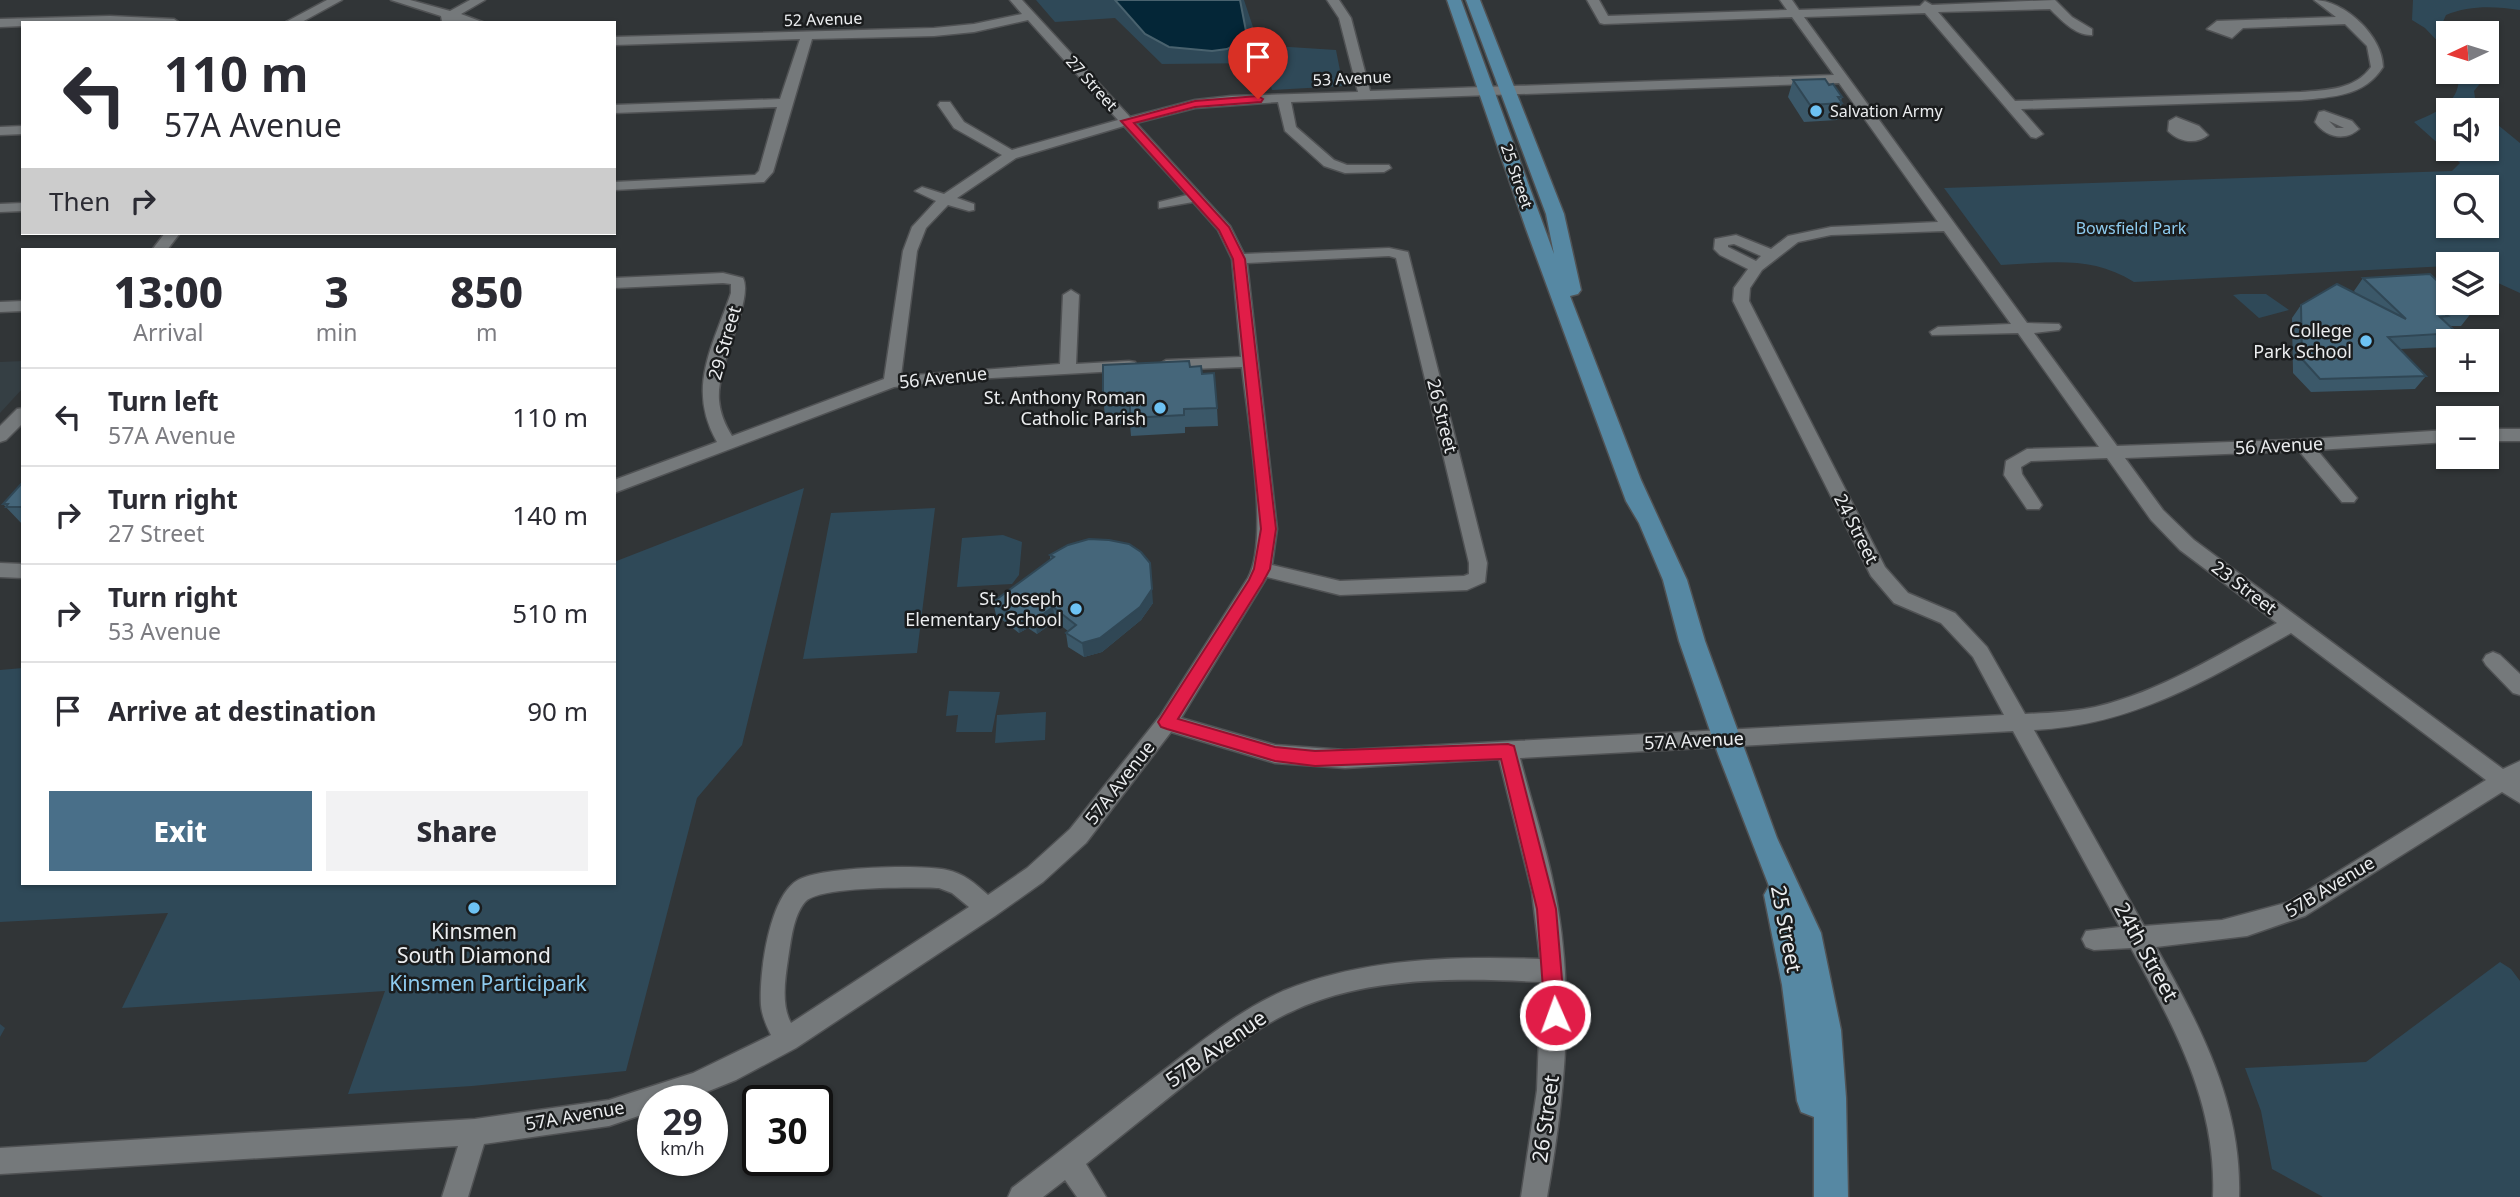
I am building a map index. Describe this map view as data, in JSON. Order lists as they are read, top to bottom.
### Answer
{
  "streets": {
    "main road": ["25 Street"],
    "street": [
      "52 Avenue",
      "53 Avenue",
      "27 Street",
      "29 Street",
      "56 Avenue",
      "26 Street",
      "24 Street",
      "23 Street",
      "57A Avenue",
      "57B Avenue",
      "24th Street"
    ]
  },
  "crossings": [
    ["52 Avenue", "27 Street"],
    ["53 Avenue", "27 Street"],
    ["53 Avenue", "25 Street"],
    ["53 Avenue", "56 Avenue"],
    ["53 Avenue", "23 Street"],
    ["27 Street", "56 Avenue"],
    ["27 Street", "26 Street"],
    ["27 Street", "57A Avenue"],
    ["25 Street", "57A Avenue"],
    ["29 Street", "56 Avenue"],
    ["56 Avenue", "23 Street"],
    ["26 Street", "57A Avenue"],
    ["26 Street", "57B Avenue"],
    ["24 Street", "57A Avenue"],
    ["24 Street", "24th Street"],
    ["23 Street", "57A Avenue"],
    ["23 Street", "57B Avenue"],
    ["57A Avenue", "24th Street"],
    ["57B Avenue", "24th Street"]
  ],
  "parks": ["Bowsfield Park", "Kinsmen Participark"],
  "places": [
    "Salvation Army",
    "College Park School",
    "St. Anthony Roman Catholic Parish",
    "St. Joseph Elementary School",
    "Kinsmen South Diamond"
  ],
  "north": "left",
  "page": {
    "map_buttons": ["+", "−"],
    "turn": ["110 m", "57A Avenue"],
    "then": "Then",
    "eta": [
      "13:00",
      "Arrival",
      "3",
      "min",
      "850",
      "m"
    ],
    "list": [
      {
        "name": "Turn left",
        "note": "57A Avenue",
        "value": "110 m"
      },
      {
        "name": "Turn right",
        "note": "27 Street",
        "value": "140 m"
      },
      {
        "name": "Turn right",
        "note": "53 Avenue",
        "value": "510 m"
      },
      {
        "name": "Arrive at destination",
        "value": "90 m"
      }
    ],
    "buttons": ["Exit", "Share"],
    "speed": "29 km/h",
    "limit": "30"
  }
}
